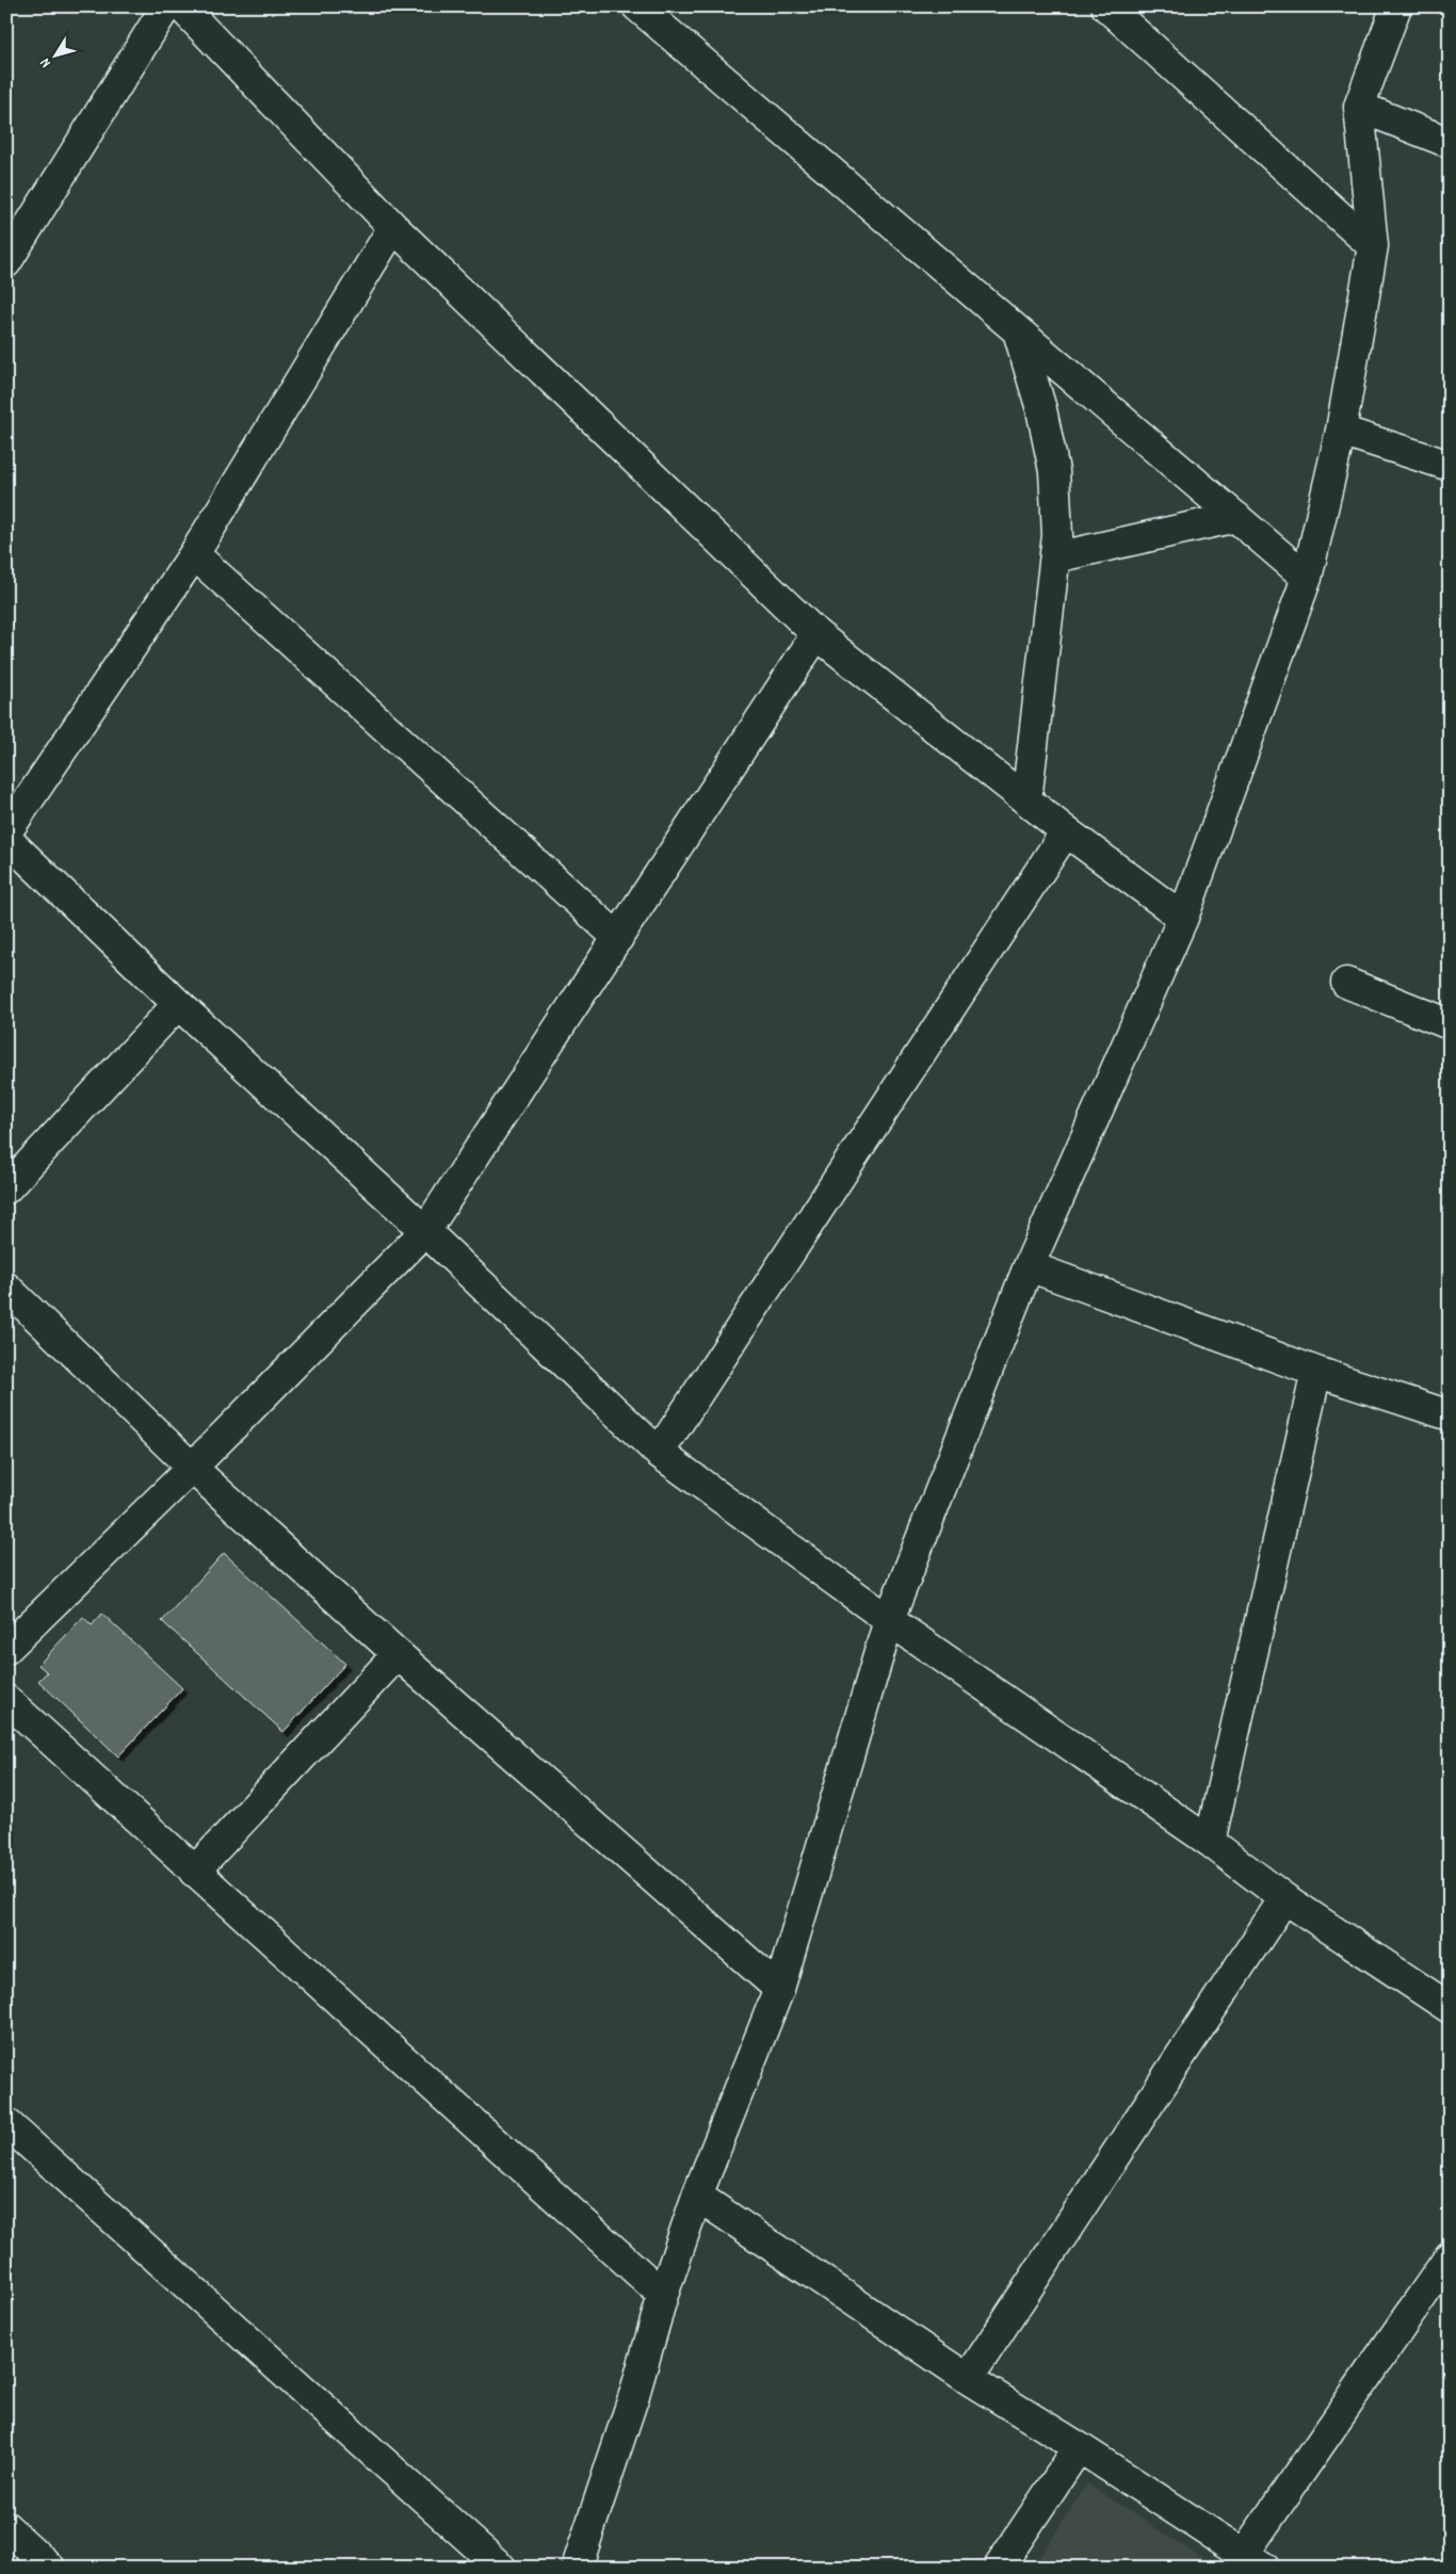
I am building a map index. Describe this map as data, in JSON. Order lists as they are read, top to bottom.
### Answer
{
  "north": "bottom left"
}
